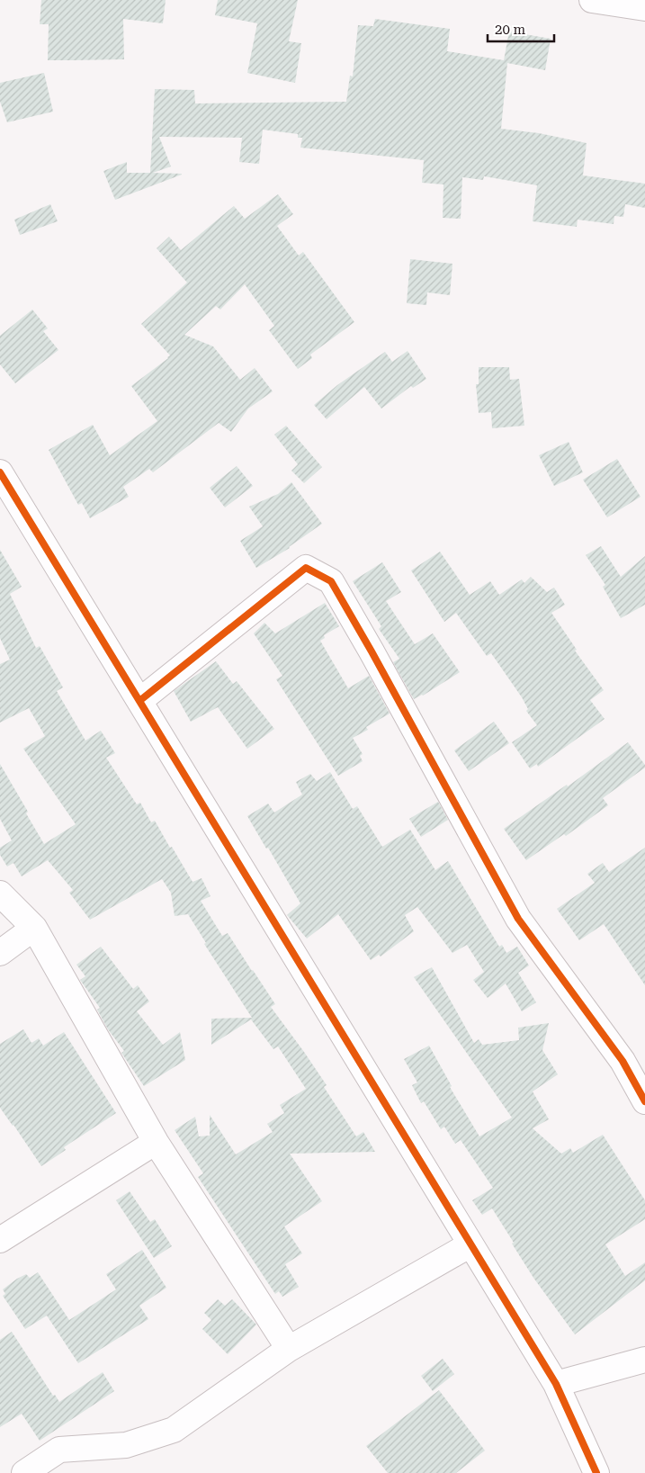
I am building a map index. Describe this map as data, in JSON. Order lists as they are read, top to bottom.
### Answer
{
  "scale_bar": "20 m"
}
